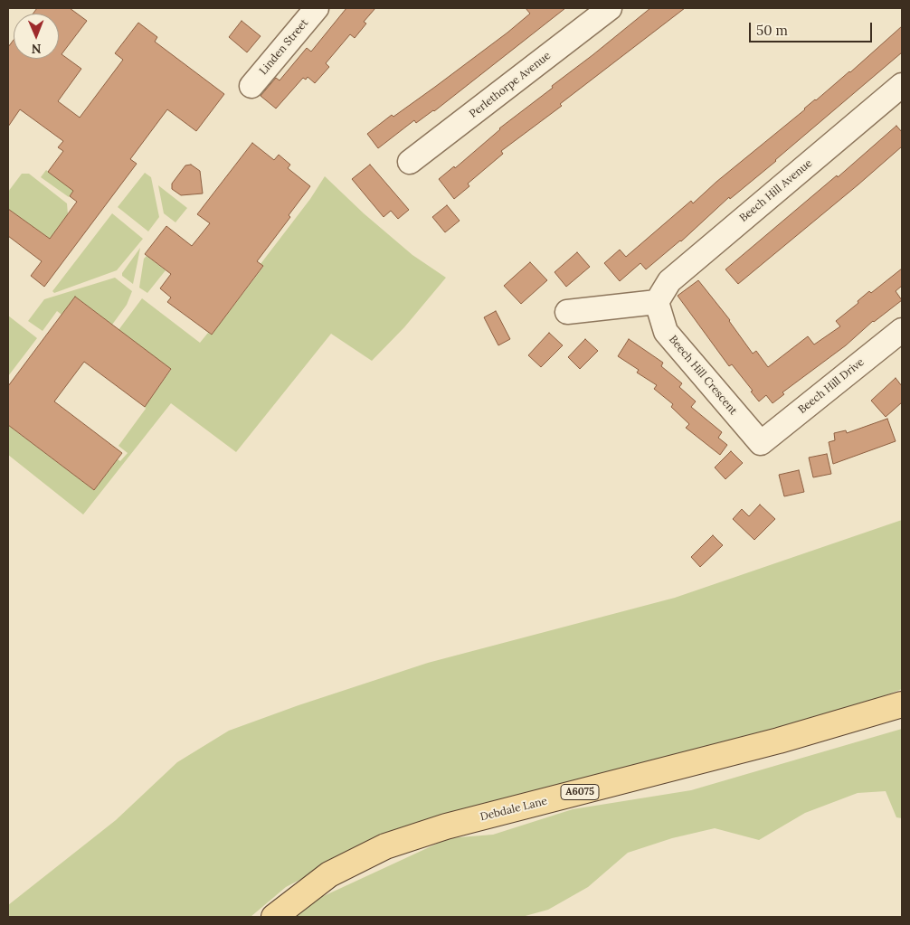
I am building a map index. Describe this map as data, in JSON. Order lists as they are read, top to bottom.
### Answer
{
  "streets": {
    "main road": ["A6075", "Debdale Lane"],
    "street": [
      "Linden Street",
      "Perlethorpe Avenue",
      "Beech Hill Avenue",
      "Beech Hill Crescent",
      "Beech Hill Drive"
    ]
  },
  "crossings": [
    ["Beech Hill Avenue", "Beech Hill Crescent"],
    ["Beech Hill Crescent", "Beech Hill Drive"]
  ],
  "scale_bar": "50 m",
  "north": "bottom"
}
